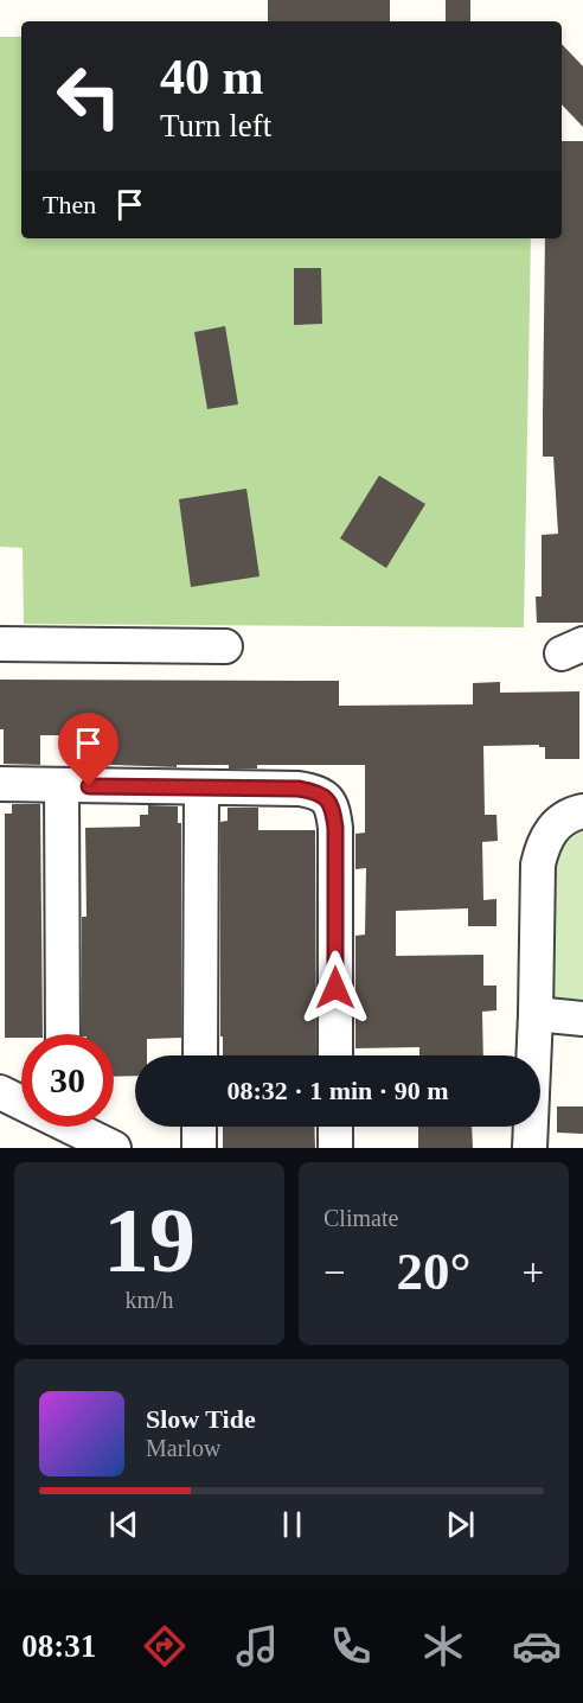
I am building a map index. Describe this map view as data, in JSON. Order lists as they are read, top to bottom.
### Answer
{
  "page": {
    "turn": ["40 m", "Turn left"],
    "then": "Then",
    "limit": "30",
    "trip": "08:32 · 1 min · 90 m",
    "tile": [
      ["19", "km/h"],
      "Climate"
    ],
    "heat": ["−", "20°", "+"],
    "song": ["Slow Tide", "Marlow"],
    "tabs": "08:31"
  }
}
